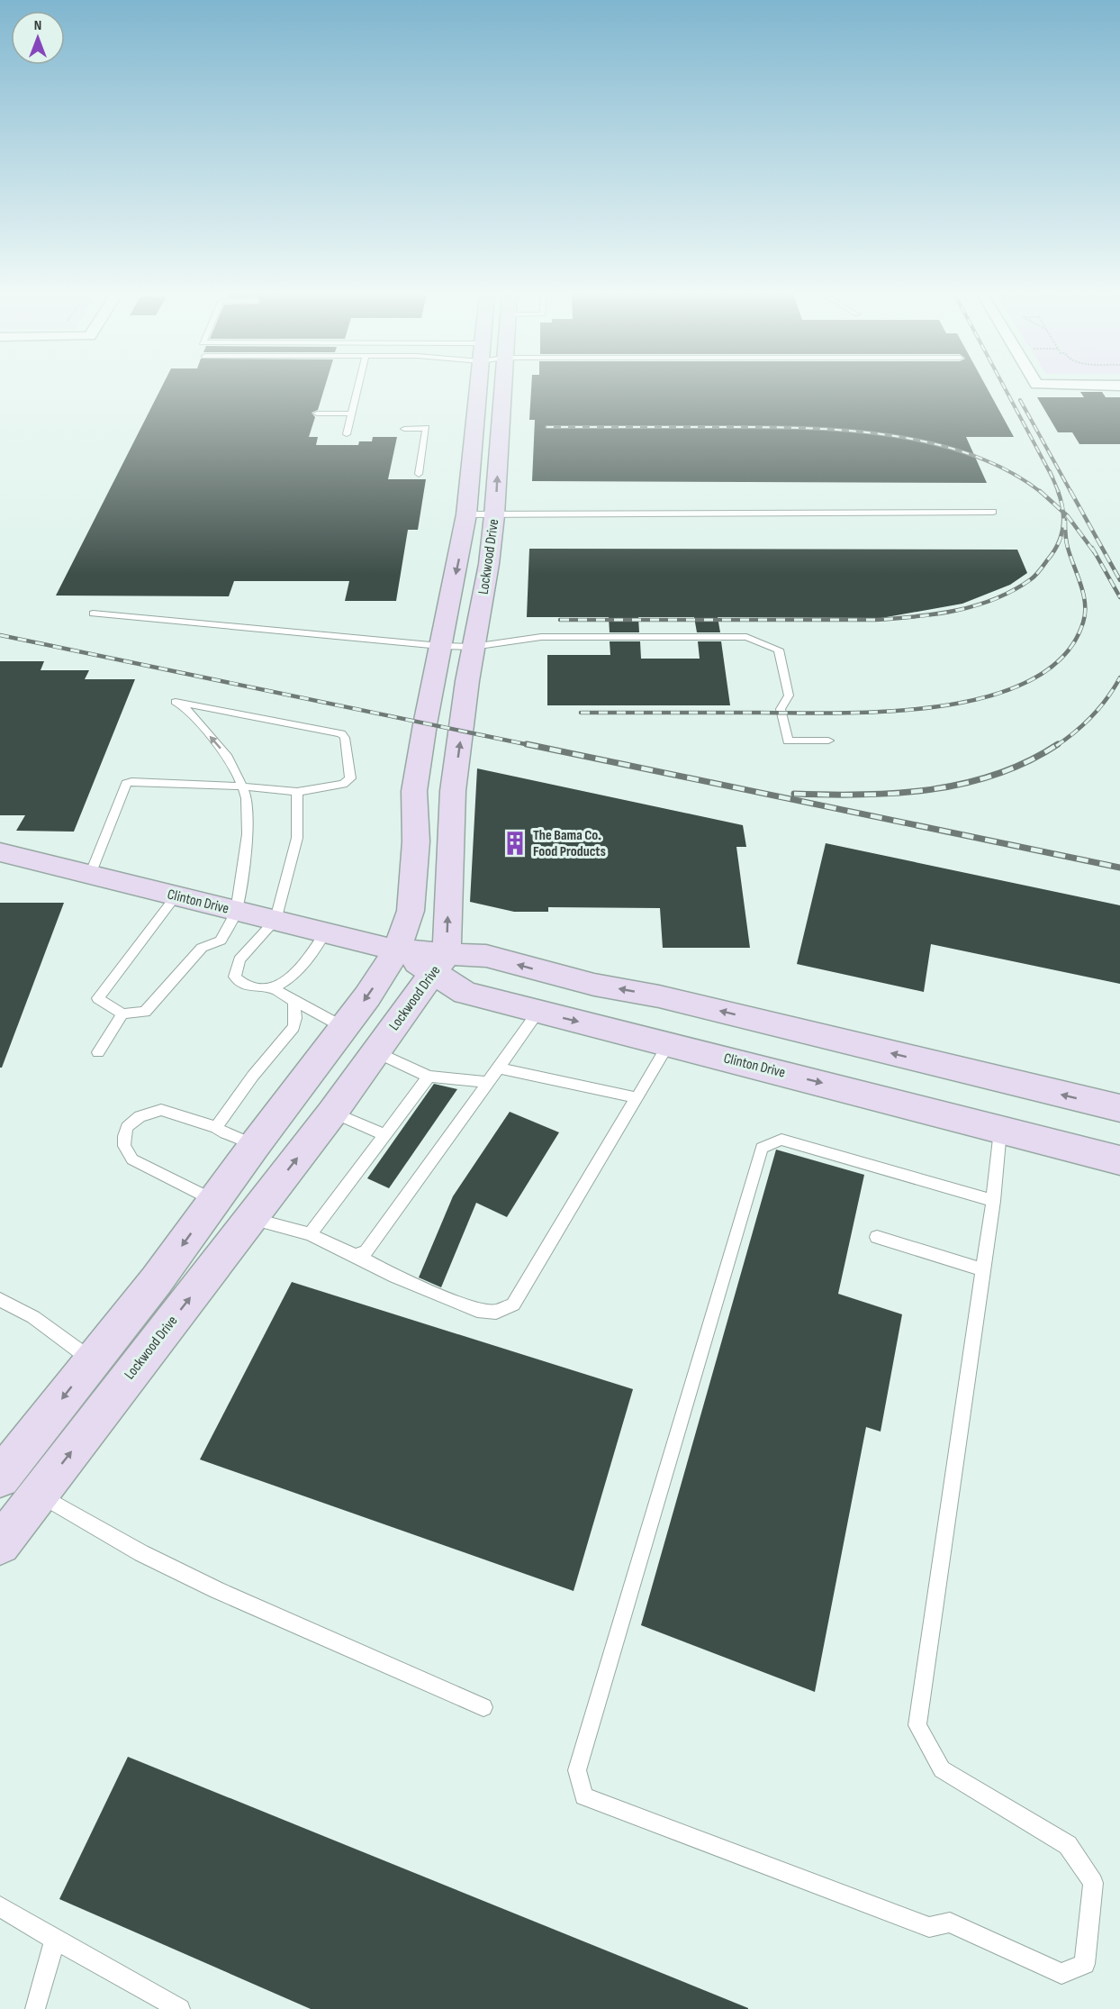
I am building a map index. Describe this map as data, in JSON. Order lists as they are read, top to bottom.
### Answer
{
  "streets": {
    "main road": ["Lockwood Drive", "Clinton Drive"]
  },
  "crossings": [
    ["Lockwood Drive", "Clinton Drive"]
  ],
  "places": {
    "building": ["The Bama Co. Food Products"]
  },
  "north": "top"
}
